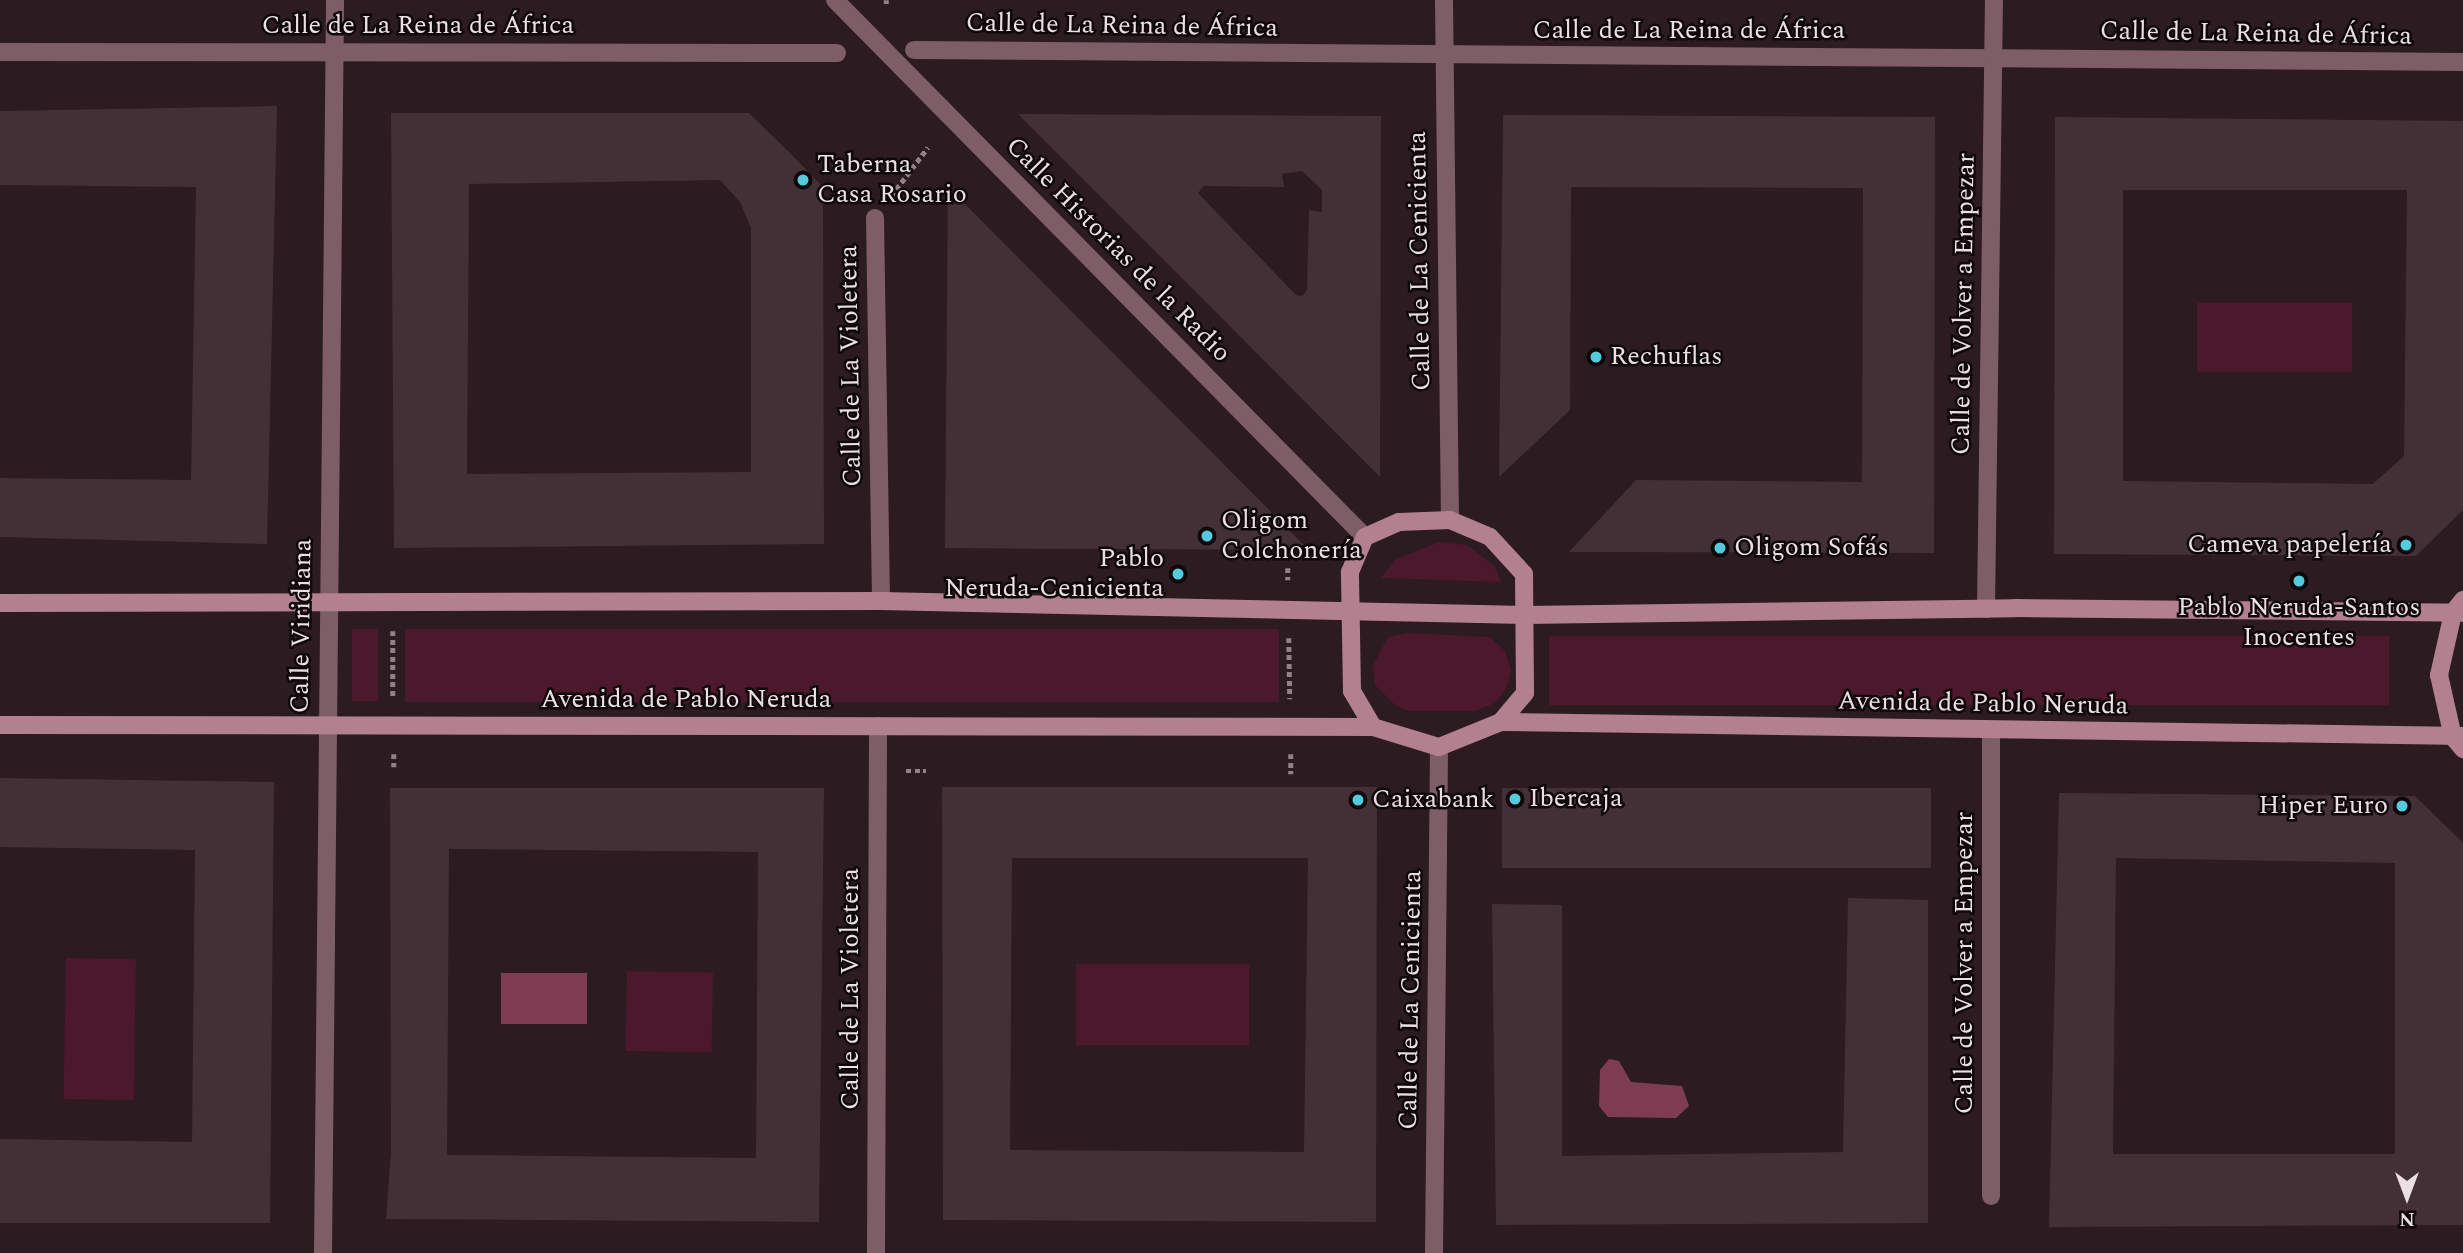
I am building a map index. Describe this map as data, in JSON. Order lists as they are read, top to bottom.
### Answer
{
  "streets": {
    "main road": ["Avenida de Pablo Neruda"],
    "street": [
      "Calle de La Reina de África",
      "Calle Historias de la Radio",
      "Calle de La Cenicienta",
      "Calle de Volver a Empezar",
      "Calle de La Violetera",
      "Calle Viridiana"
    ]
  },
  "crossings": [
    ["Calle de La Reina de África", "Calle de La Cenicienta"],
    ["Calle de La Reina de África", "Calle de Volver a Empezar"],
    ["Calle de La Reina de África", "Calle Viridiana"],
    ["Calle Historias de la Radio", "Avenida de Pablo Neruda"],
    ["Calle de La Cenicienta", "Avenida de Pablo Neruda"],
    ["Calle de Volver a Empezar", "Avenida de Pablo Neruda"],
    ["Calle de La Violetera", "Avenida de Pablo Neruda"],
    ["Calle Viridiana", "Avenida de Pablo Neruda"]
  ],
  "places": [
    "Taberna Casa Rosario",
    "Rechuflas",
    "Oligom Colchonería",
    "Cameva papelería",
    "Oligom Sofás",
    "Pablo Neruda-Cenicienta",
    "Pablo Neruda-Santos Inocentes",
    "Ibercaja",
    "Caixabank",
    "Hiper Euro"
  ],
  "north": "bottom"
}
